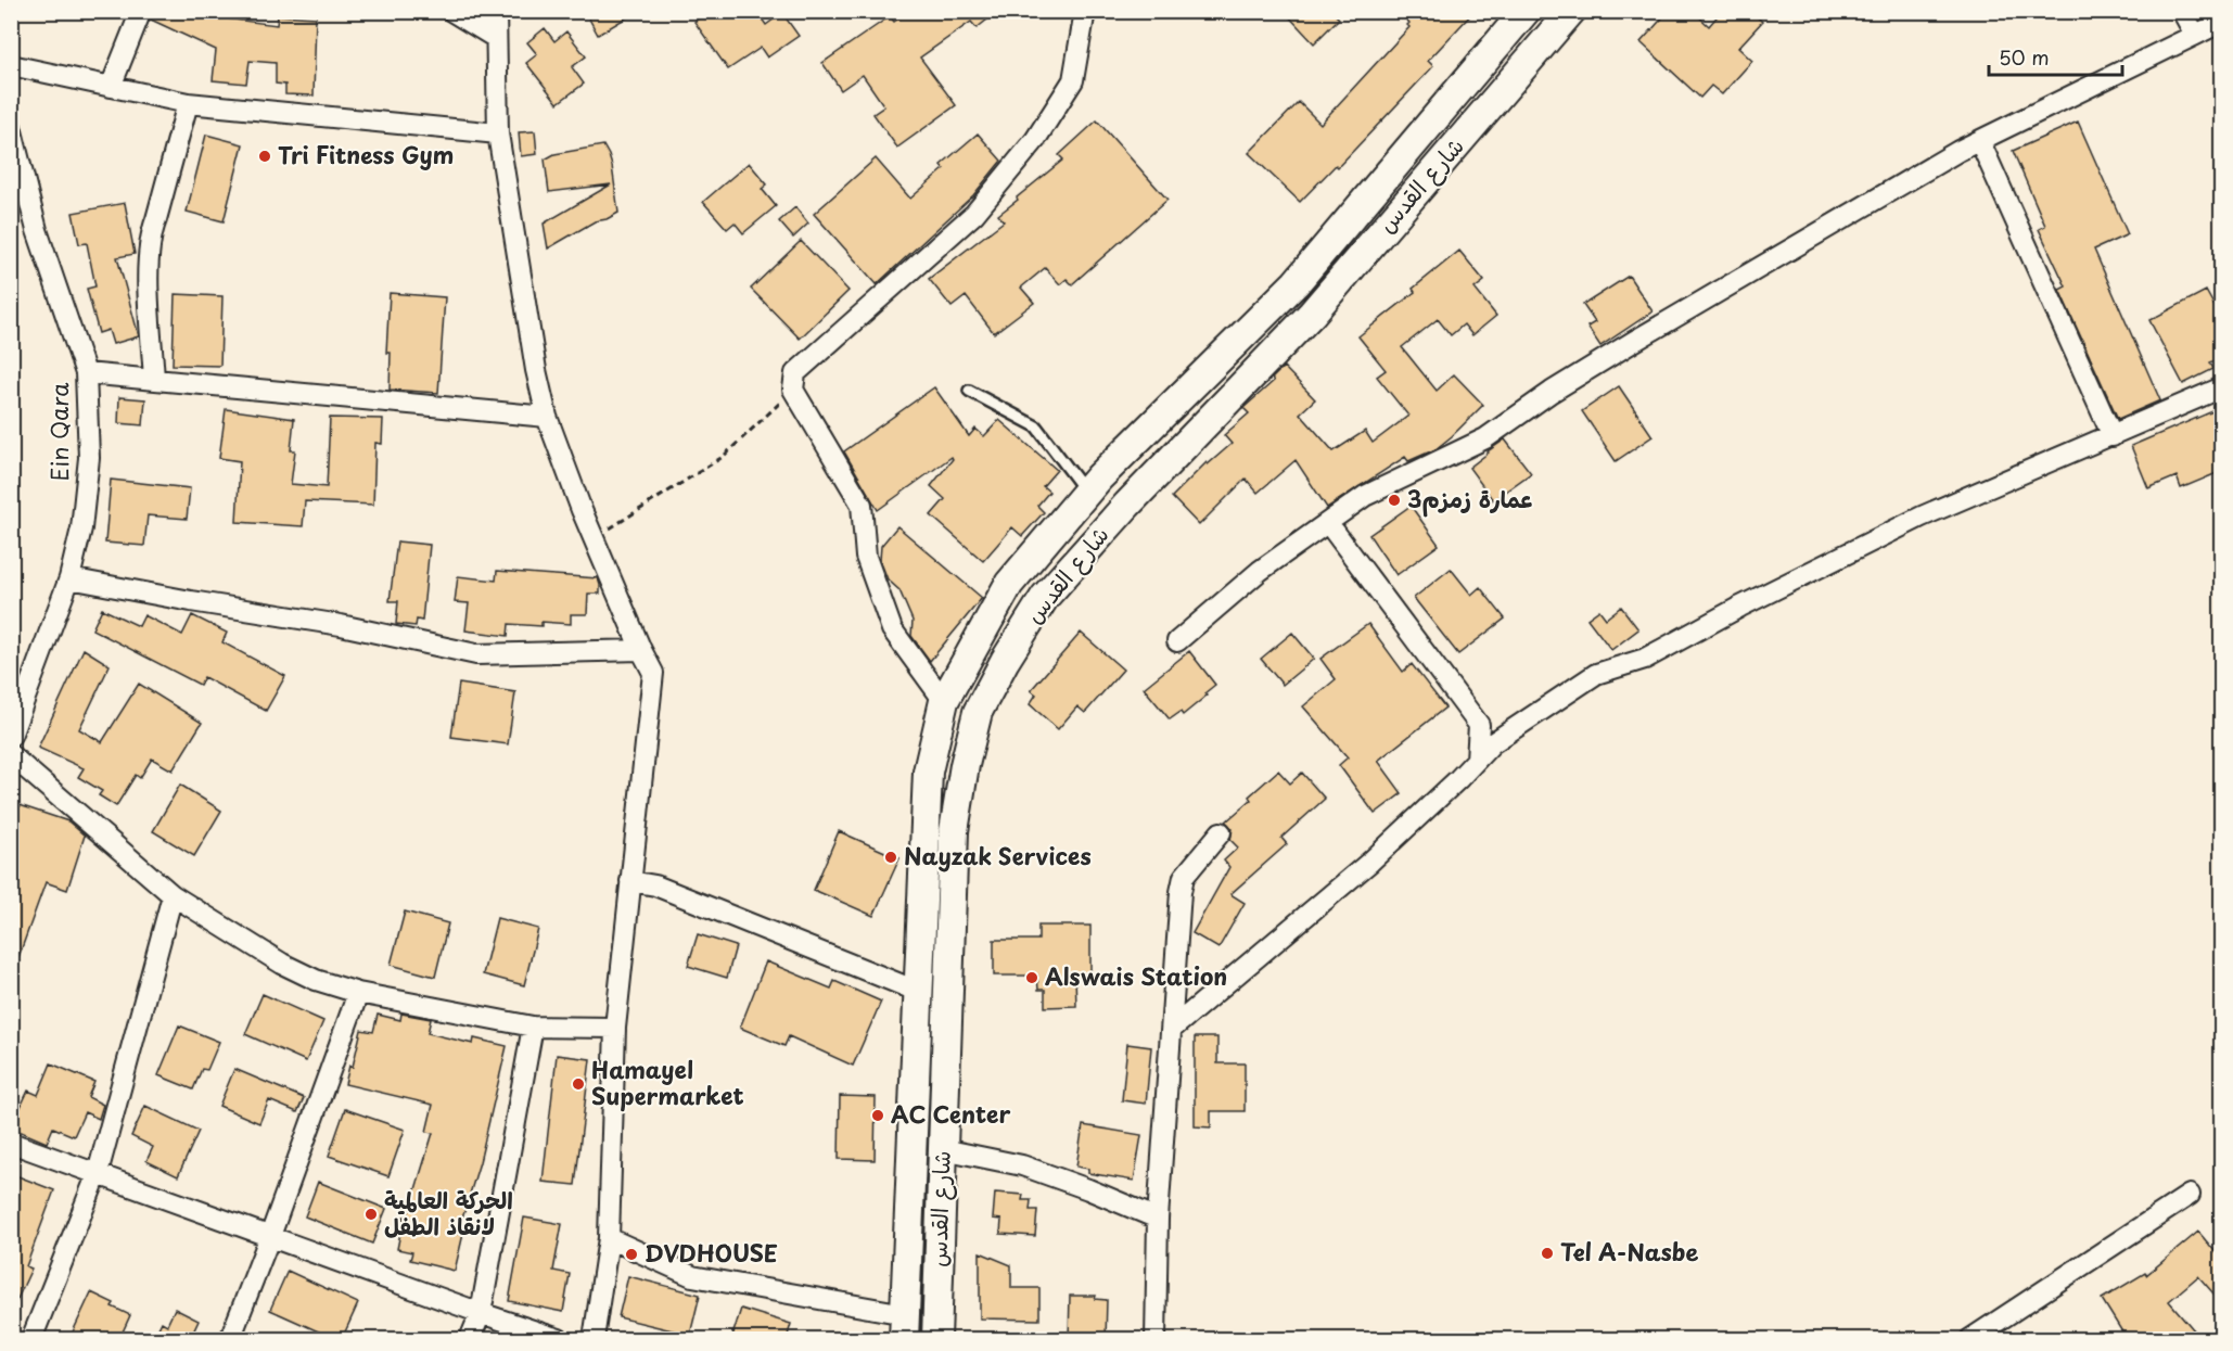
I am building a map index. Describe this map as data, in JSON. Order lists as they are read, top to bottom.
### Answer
{
  "streets": {
    "main road": ["شارع القدس"],
    "street": ["Ein Qara"]
  },
  "places": [
    "Tri Fitness Gym",
    "عمارة زمزم3",
    "Nayzak Services",
    "Alswais Station",
    "Hamayel Supermarket",
    "AC Center",
    "الحركة العالمية لانقاذ الطفل",
    "Tel A-Nasbe",
    "DVDHOUSE"
  ],
  "scale_bar": "50 m"
}
